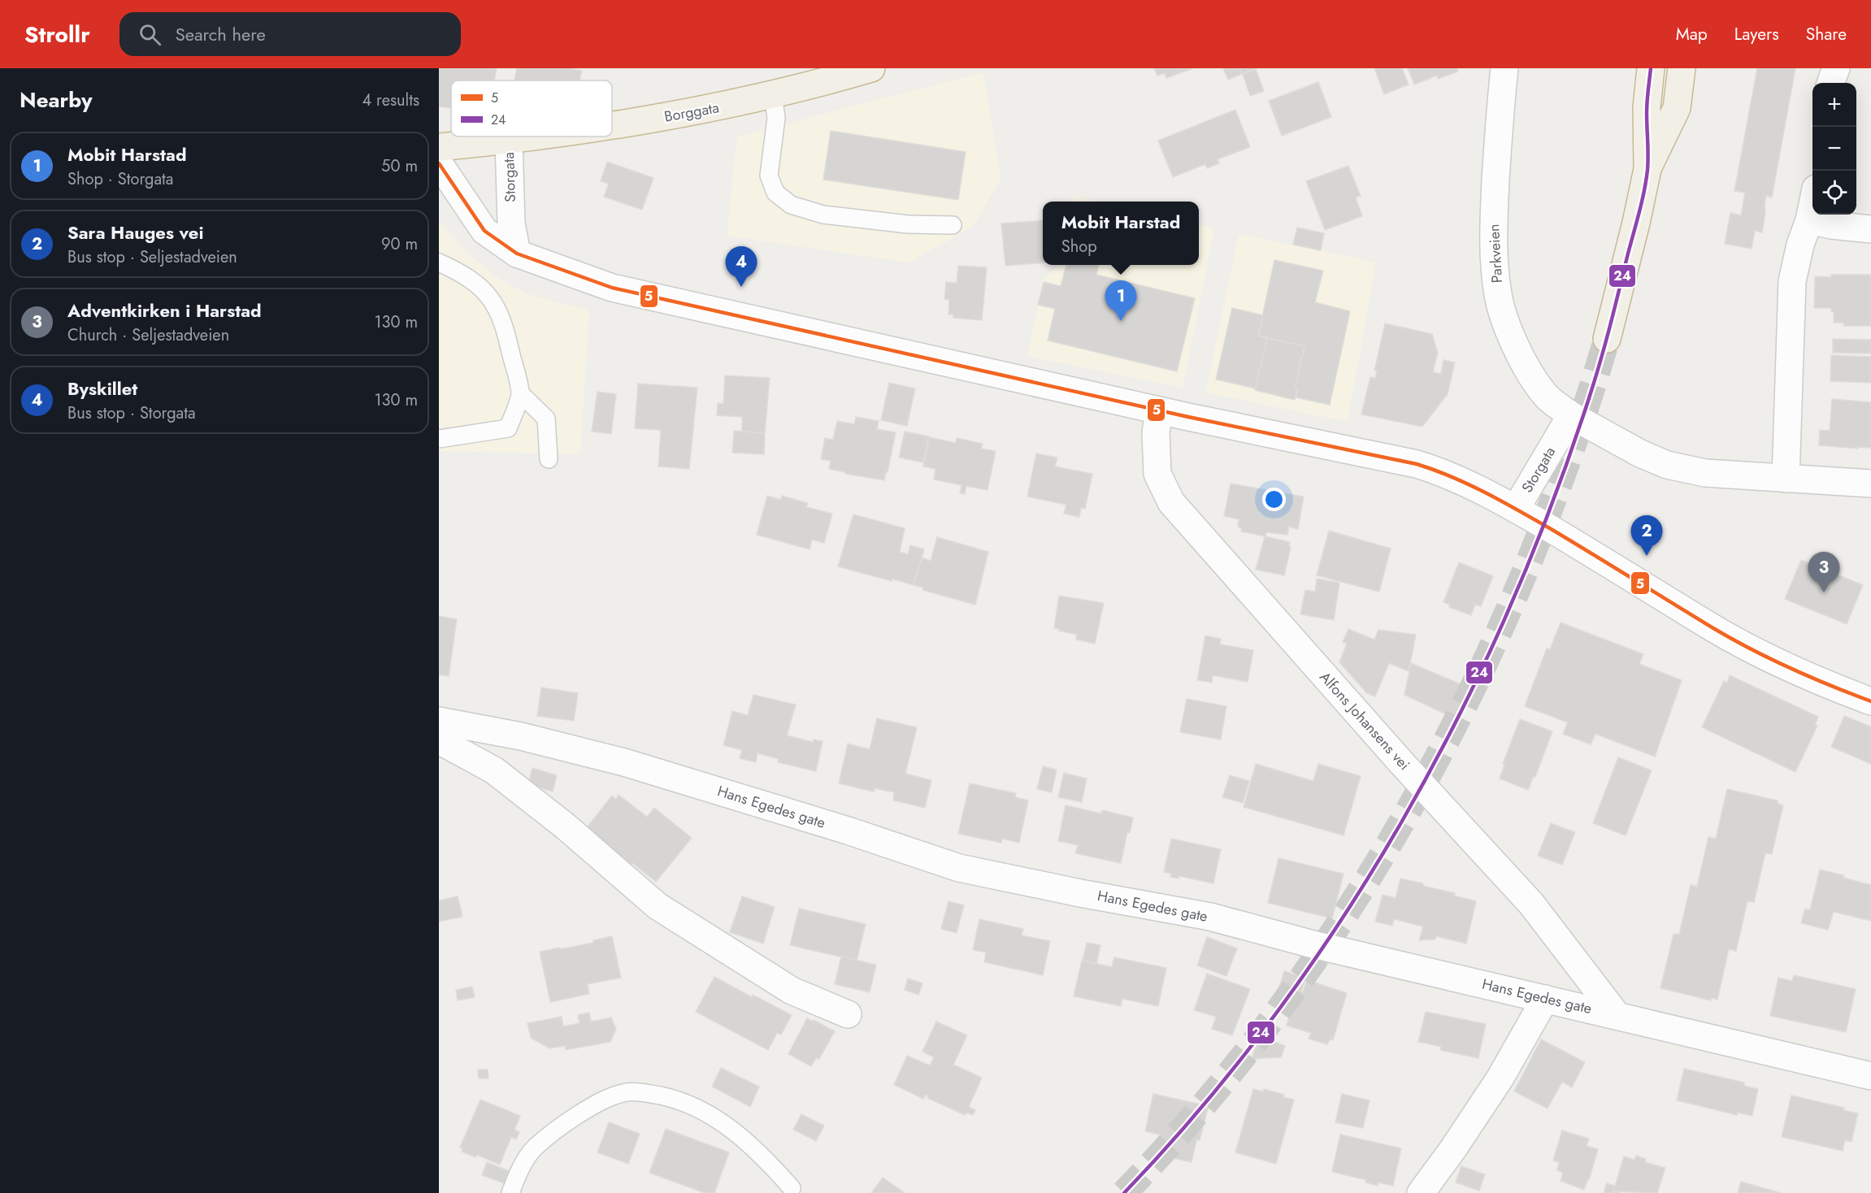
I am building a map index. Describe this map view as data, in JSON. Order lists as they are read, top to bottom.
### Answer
{
  "streets": {
    "highway": ["Borggata", "Storgata"],
    "street": ["Parkveien", "Alfons Johansens vei", "Hans Egedes gate"]
  },
  "crossings": [
    ["Borggata", "Storgata"],
    ["Storgata", "Parkveien"],
    ["Storgata", "Alfons Johansens vei"],
    ["Alfons Johansens vei", "Hans Egedes gate"]
  ],
  "lines": ["transit line 24", "transit line 5"],
  "legend": ["5", "24"],
  "page": {
    "header": "Strollr",
    "search": "Search here",
    "nav": ["Map", "Layers", "Share"],
    "heading": ["Nearby", "4 results"],
    "map_buttons": ["+", "−"],
    "list": [
      {
        "mark": "1",
        "name": "Mobit Harstad",
        "note": "Shop · Storgata",
        "value": "50 m"
      },
      {
        "mark": "2",
        "name": "Sara Hauges vei",
        "note": "Bus stop · Seljestadveien",
        "value": "90 m"
      },
      {
        "mark": "3",
        "name": "Adventkirken i Harstad",
        "note": "Church · Seljestadveien",
        "value": "130 m"
      },
      {
        "mark": "4",
        "name": "Byskillet",
        "note": "Bus stop · Storgata",
        "value": "130 m"
      }
    ],
    "popup": ["Mobit Harstad", "Shop"],
    "pins": [
      "4",
      "1",
      "2",
      "3"
    ]
  }
}
